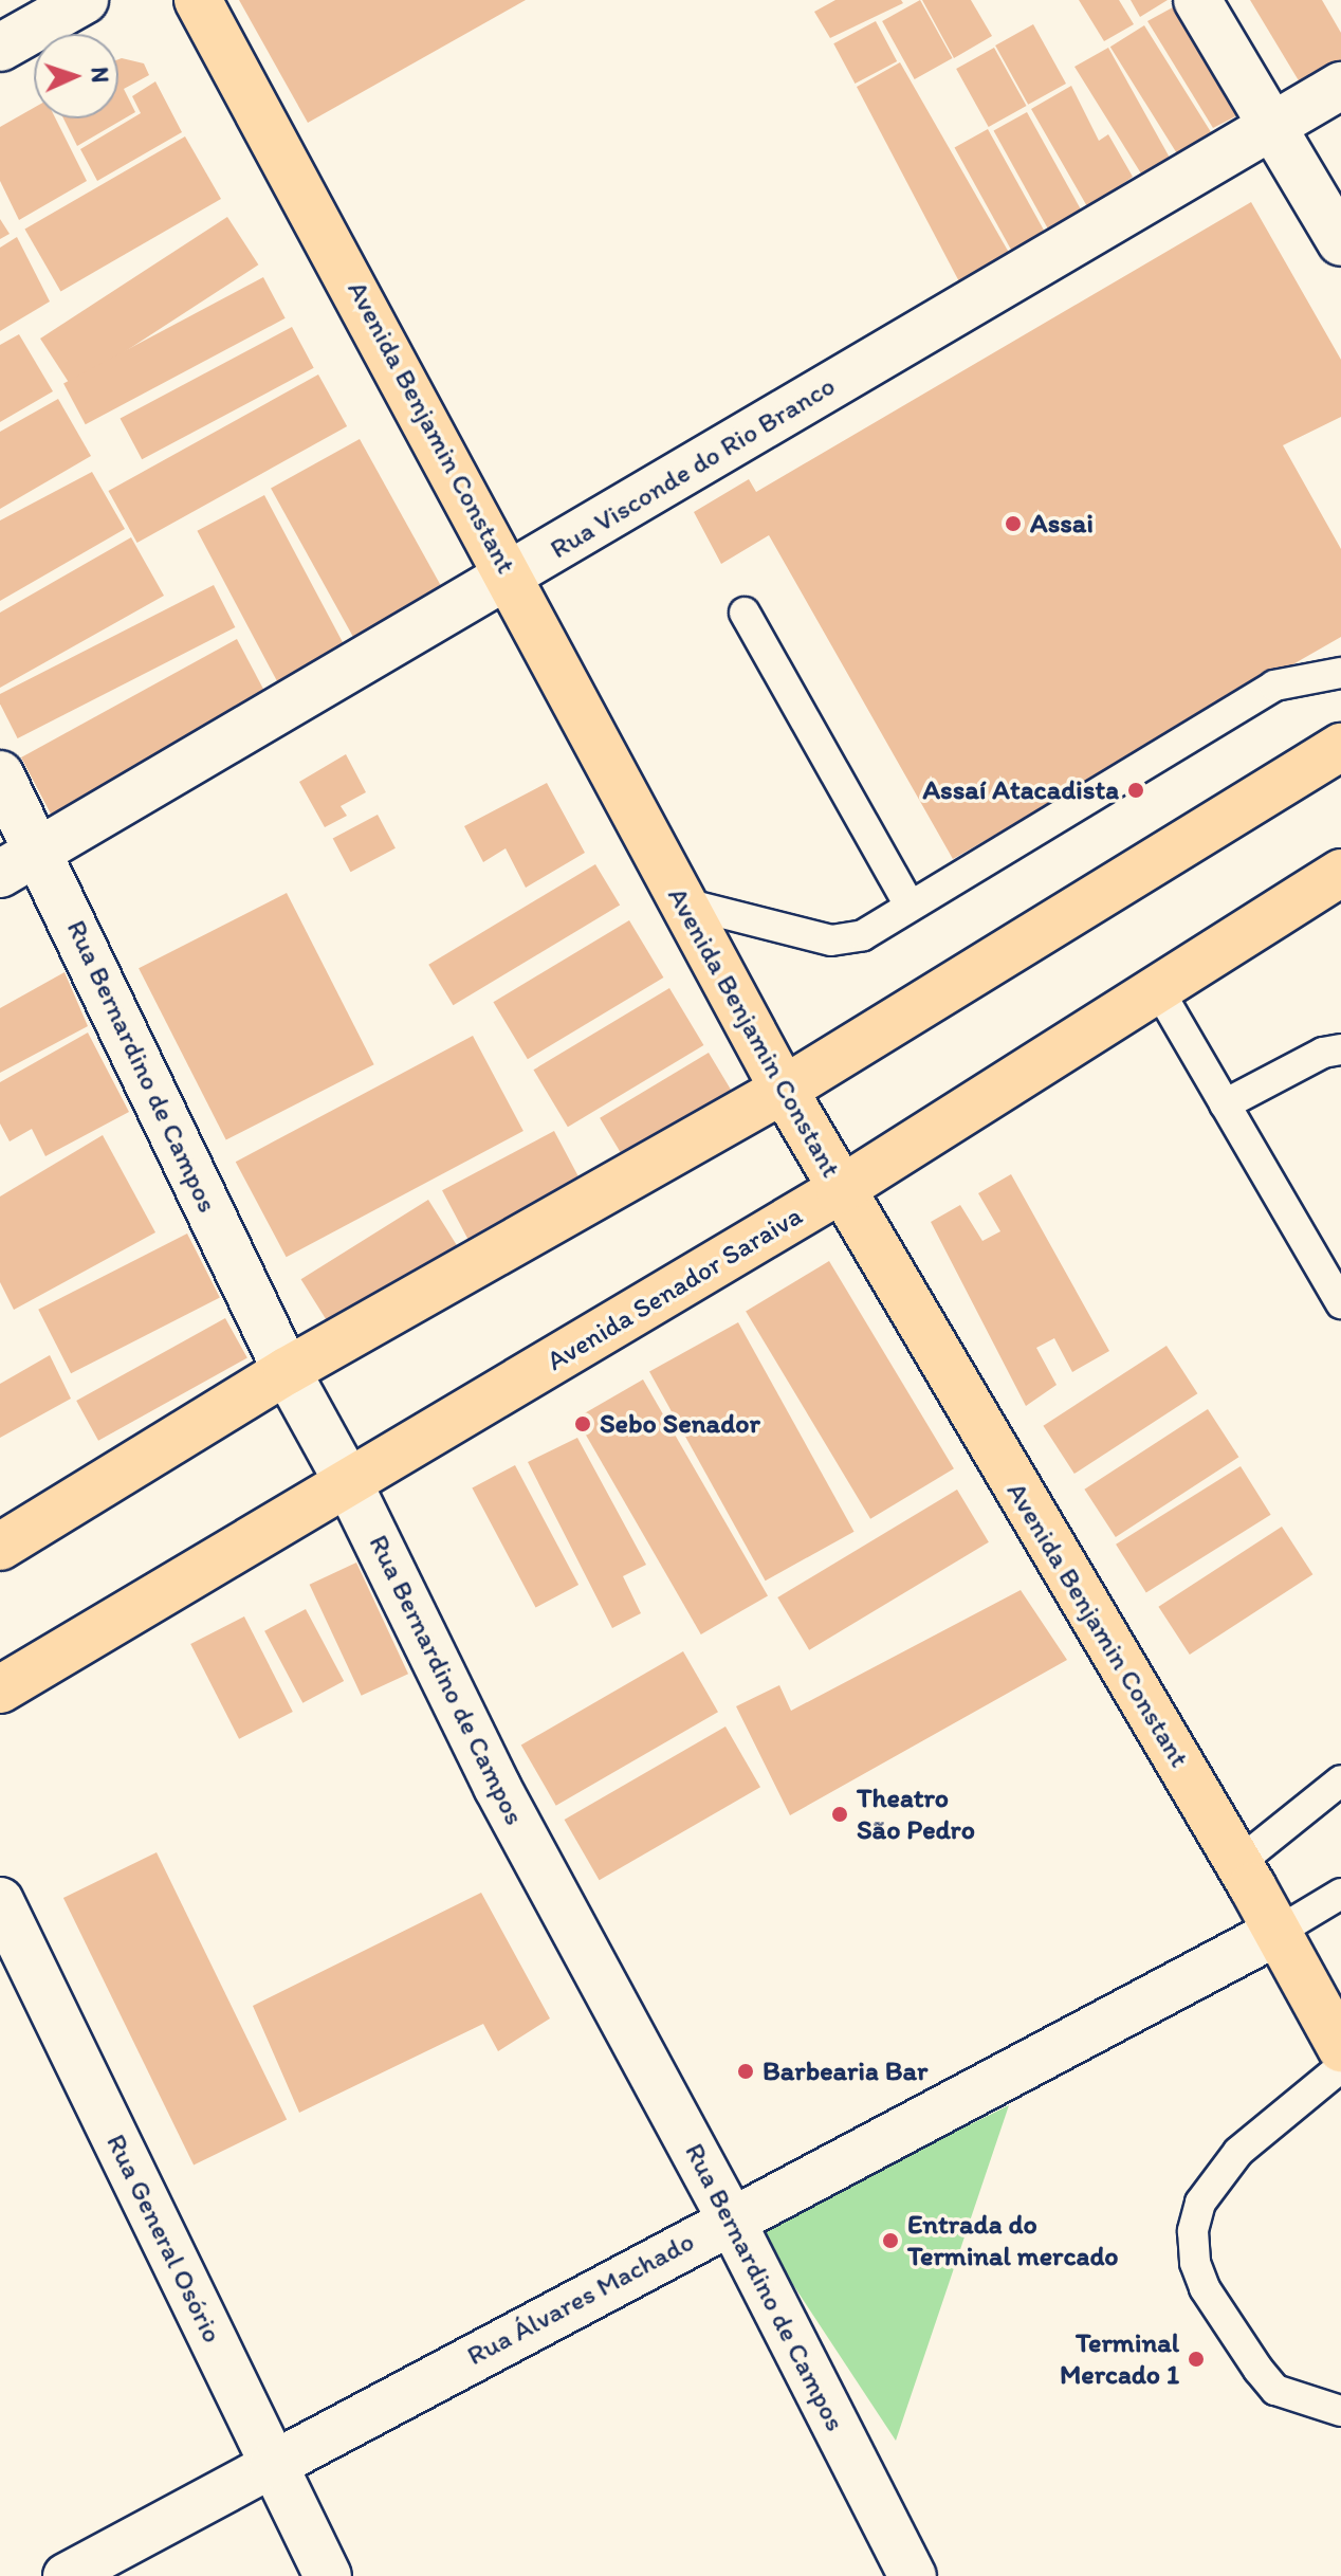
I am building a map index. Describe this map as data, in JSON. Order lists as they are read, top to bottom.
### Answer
{
  "streets": {
    "main road": ["Avenida Benjamin Constant", "Avenida Senador Saraiva"],
    "street": [
      "Rua Visconde do Rio Branco",
      "Rua Bernardino de Campos",
      "Rua General Osório",
      "Rua Álvares Machado"
    ]
  },
  "crossings": [
    ["Avenida Benjamin Constant", "Rua Visconde do Rio Branco"],
    ["Avenida Benjamin Constant", "Avenida Senador Saraiva"],
    ["Avenida Benjamin Constant", "Rua Álvares Machado"],
    ["Rua Visconde do Rio Branco", "Rua Bernardino de Campos"],
    ["Rua Bernardino de Campos", "Avenida Senador Saraiva"],
    ["Rua Bernardino de Campos", "Rua Álvares Machado"],
    ["Rua General Osório", "Rua Álvares Machado"]
  ],
  "places": [
    "Assai",
    "Assaí Atacadista",
    "Sebo Senador",
    "Theatro São Pedro",
    "Barbearia Bar",
    "Entrada do Terminal mercado",
    "Terminal Mercado 1"
  ],
  "north": "right"
}
